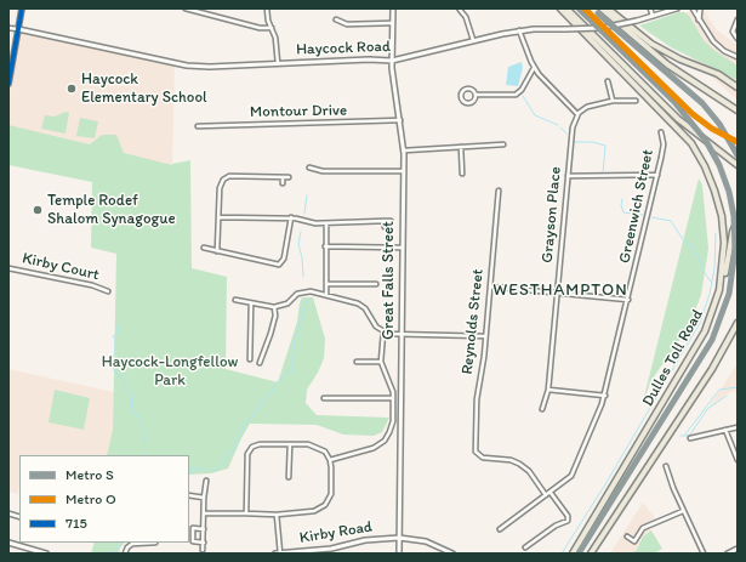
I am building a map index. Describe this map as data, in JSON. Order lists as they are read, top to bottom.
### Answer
{
  "streets": {
    "highway": ["Dulles Toll Road"],
    "main road": ["Haycock Road", "Great Falls Street", "Kirby Road"],
    "street": [
      "Montour Drive",
      "Greenwich Street",
      "Grayson Place",
      "Kirby Court",
      "Reynolds Street"
    ]
  },
  "crossings": [
    ["Haycock Road", "Great Falls Street"],
    ["Montour Drive", "Great Falls Street"],
    ["Greenwich Street", "Reynolds Street"],
    ["Great Falls Street", "Kirby Road"]
  ],
  "districts": ["WESTHAMPTON"],
  "parks": ["Haycock-Longfellow Park"],
  "places": ["Haycock Elementary School", "Temple Rodef Shalom Synagogue"],
  "lines": ["metro line S", "metro line O", "transit line 715"],
  "legend": ["Metro S", "Metro O", "715"]
}
